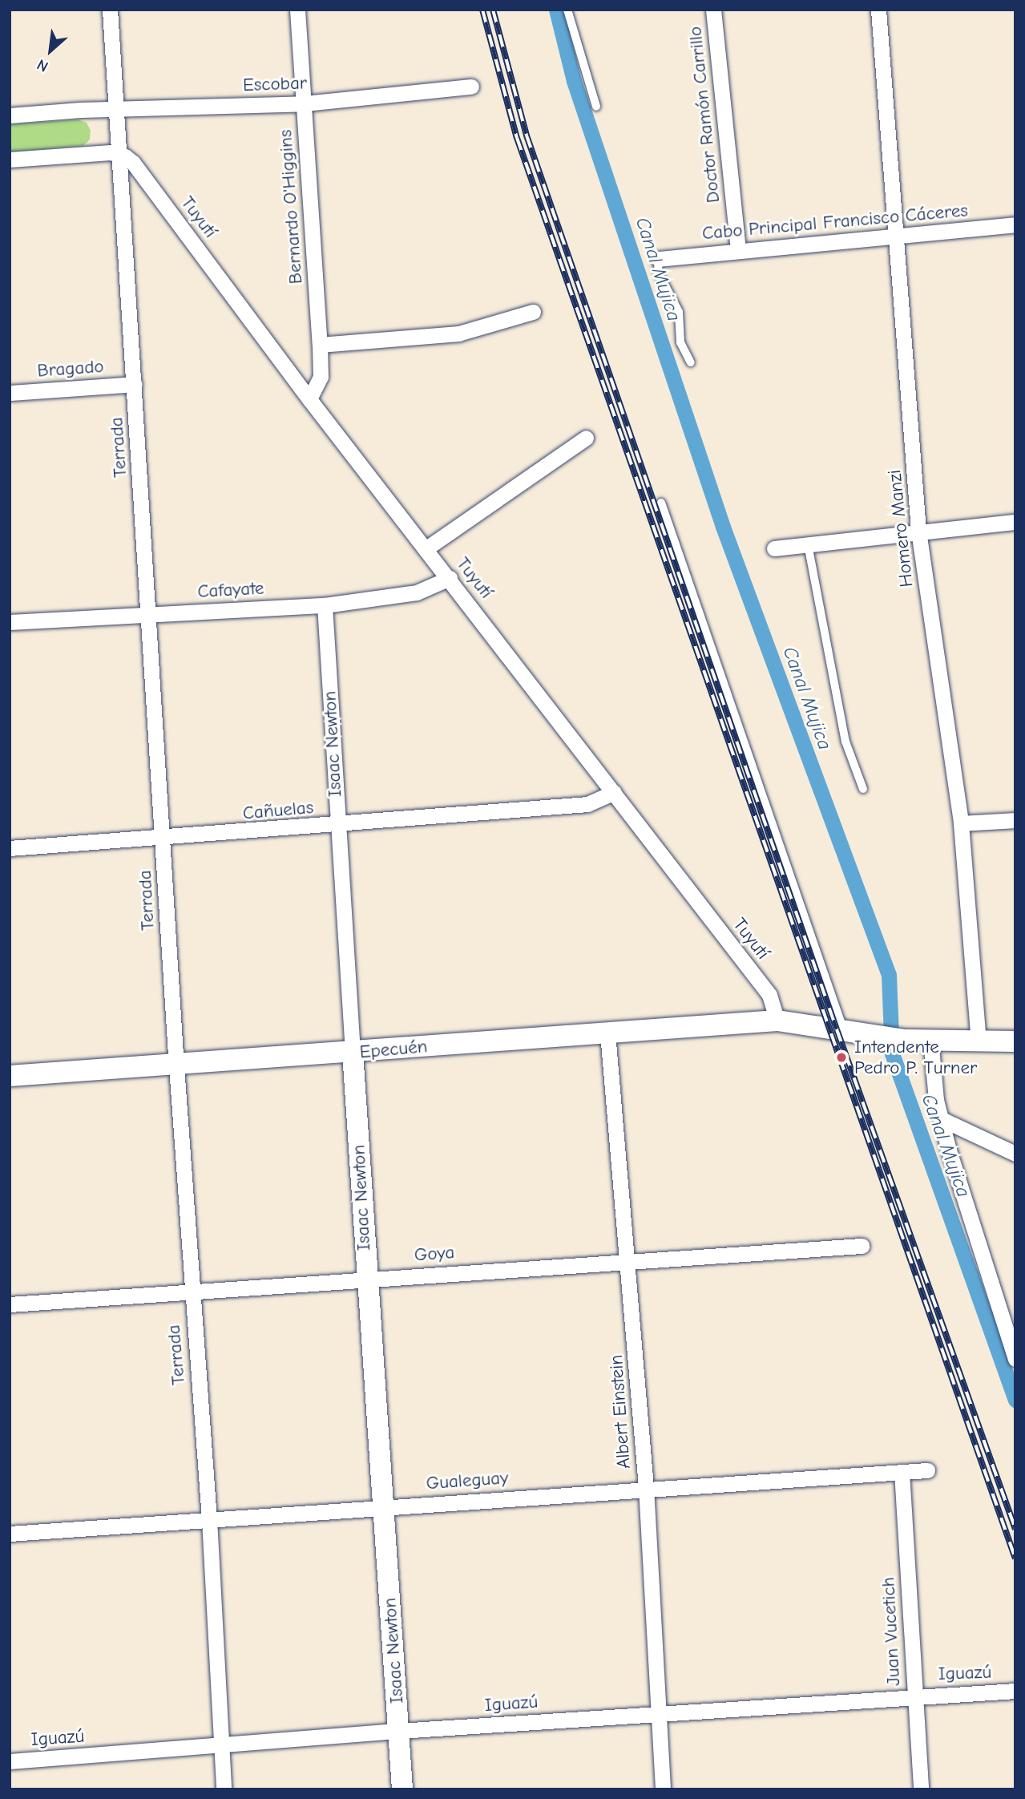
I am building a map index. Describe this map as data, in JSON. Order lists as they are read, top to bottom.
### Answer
{
  "streets": {
    "street": [
      "Escobar",
      "Doctor Ramón Carrillo",
      "Bernardo O'Higgins",
      "Tuyutí",
      "Cabo Principal Francisco Cáceres",
      "Bragado",
      "Terrada",
      "Homero Manzi",
      "Cafayate",
      "Isaac Newton",
      "Cañuelas",
      "Epecuén",
      "Goya",
      "Albert Einstein",
      "Gualeguay",
      "Juan Vucetich",
      "Iguazú"
    ]
  },
  "crossings": [
    ["Escobar", "Bernardo O'Higgins"],
    ["Escobar", "Tuyutí"],
    ["Escobar", "Terrada"],
    ["Doctor Ramón Carrillo", "Cabo Principal Francisco Cáceres"],
    ["Bernardo O'Higgins", "Tuyutí"],
    ["Tuyutí", "Cafayate"],
    ["Tuyutí", "Cañuelas"],
    ["Tuyutí", "Epecuén"],
    ["Cabo Principal Francisco Cáceres", "Homero Manzi"],
    ["Bragado", "Terrada"],
    ["Terrada", "Cafayate"],
    ["Terrada", "Cañuelas"],
    ["Terrada", "Epecuén"],
    ["Terrada", "Goya"],
    ["Terrada", "Gualeguay"],
    ["Terrada", "Iguazú"],
    ["Homero Manzi", "Epecuén"],
    ["Cafayate", "Isaac Newton"],
    ["Isaac Newton", "Cañuelas"],
    ["Isaac Newton", "Epecuén"],
    ["Isaac Newton", "Goya"],
    ["Isaac Newton", "Gualeguay"],
    ["Isaac Newton", "Iguazú"],
    ["Epecuén", "Albert Einstein"],
    ["Goya", "Albert Einstein"],
    ["Albert Einstein", "Gualeguay"],
    ["Albert Einstein", "Iguazú"],
    ["Gualeguay", "Juan Vucetich"],
    ["Juan Vucetich", "Iguazú"]
  ],
  "water": ["Canal Mujica"],
  "places": ["Intendente Pedro P. Turner"],
  "north": "bottom left"
}
